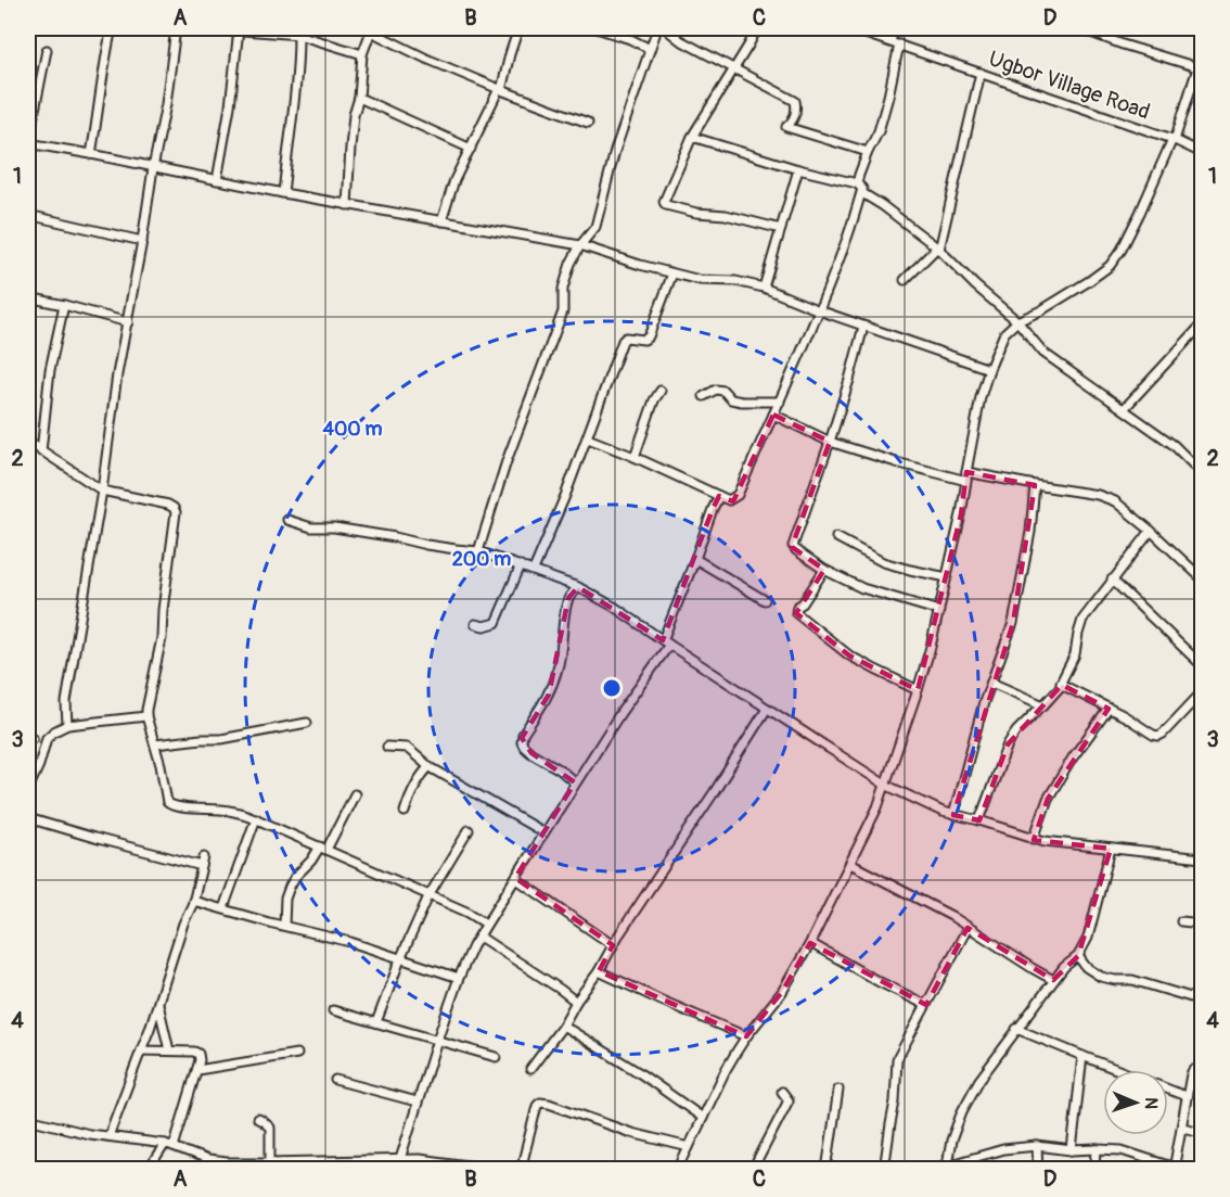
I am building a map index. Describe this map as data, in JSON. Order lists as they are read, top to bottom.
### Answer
{
  "streets": {
    "street": ["Ugbor Village Road"]
  },
  "north": "right",
  "grid": {
    "columns": [
      "A",
      "B",
      "C",
      "D"
    ],
    "rows": [
      "1",
      "2",
      "3",
      "4"
    ]
  },
  "rings": ["400 m", "200 m"]
}
